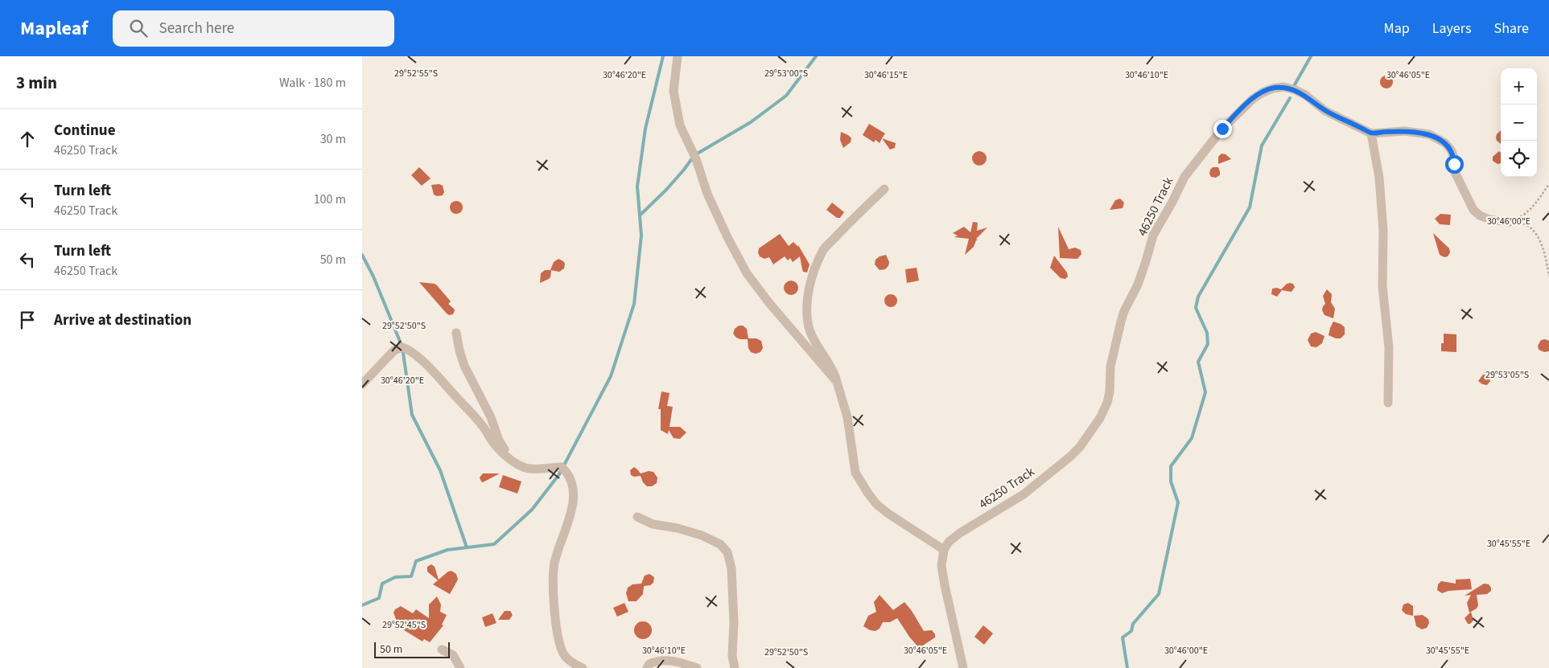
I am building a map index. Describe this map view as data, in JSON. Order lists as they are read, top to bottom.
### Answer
{
  "streets": {
    "street": ["46250 Track"]
  },
  "scale_bar": "50 m",
  "page": {
    "header": "Mapleaf",
    "search": "Search here",
    "nav": ["Map", "Layers", "Share"],
    "heading": ["3 min", "Walk · 180 m"],
    "map_buttons": ["+", "−"],
    "list": [
      ["Continue", "46250 Track", "30 m"],
      ["Turn left", "46250 Track", "100 m"],
      ["Turn left", "46250 Track", "50 m"],
      "Arrive at destination"
    ],
    "scale": "50 m"
  },
  "coordinates": [
    "29°52'55\"S",
    "29°53'00\"S",
    "30°46'20\"E",
    "30°46'15\"E",
    "30°46'10\"E",
    "30°46'05\"E",
    "30°46'00\"E",
    "29°52'50\"S",
    "29°53'05\"S",
    "30°45'55\"E",
    "29°52'45\"S"
  ]
}
